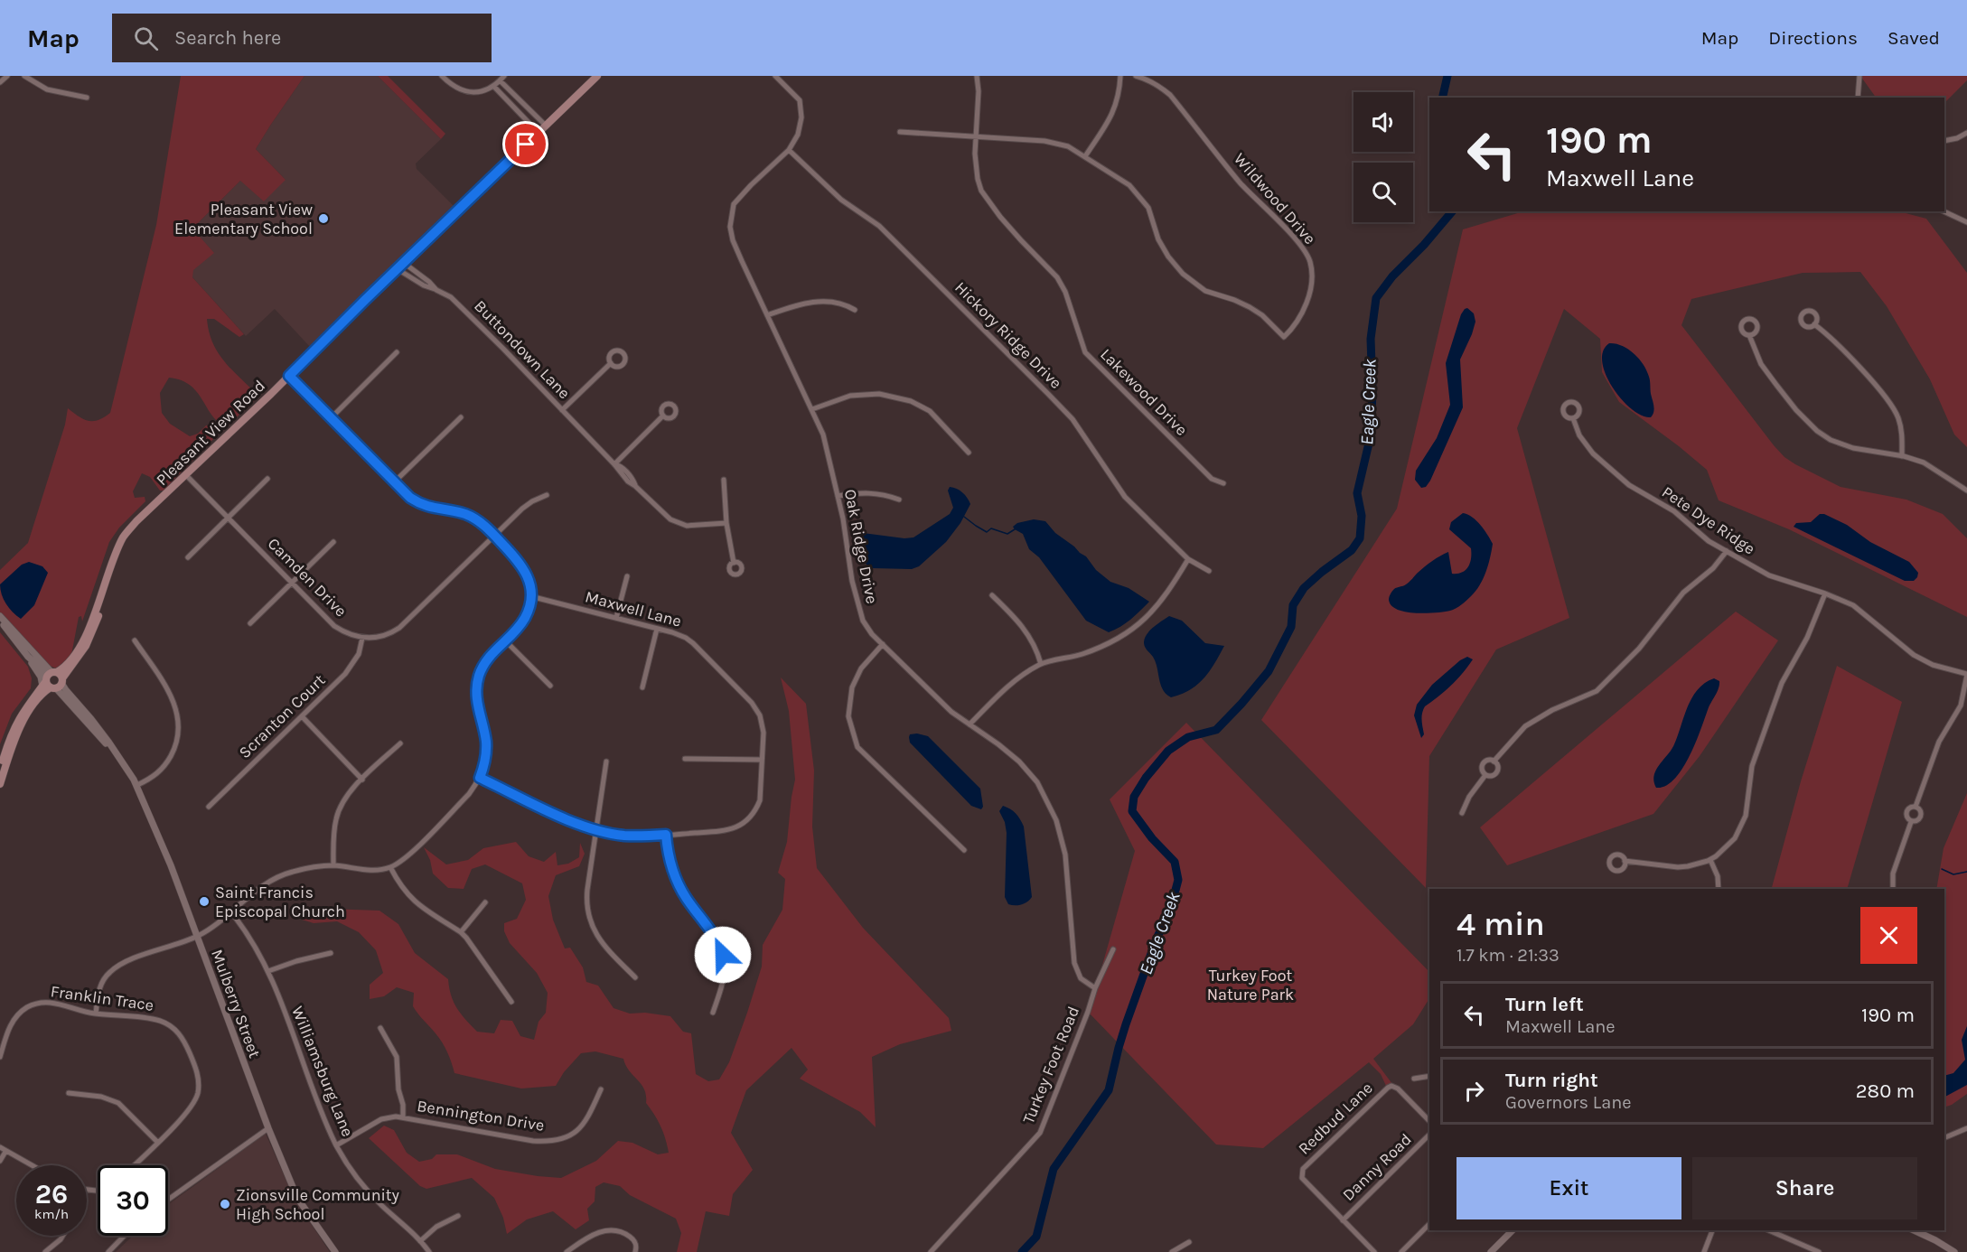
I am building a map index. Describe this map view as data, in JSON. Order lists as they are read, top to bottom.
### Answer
{
  "streets": {
    "main road": ["Pleasant View Road"],
    "street": [
      "Wildwood Drive",
      "Hickory Ridge Drive",
      "Buttondown Lane",
      "Lakewood Drive",
      "Pete Dye Ridge",
      "Oak Ridge Drive",
      "Camden Drive",
      "Maxwell Lane",
      "Scranton Court",
      "Franklin Trace",
      "Mulberry Street",
      "Turkey Foot Road",
      "Williamsburg Lane",
      "Bennington Drive",
      "Redbud Lane",
      "Danny Road"
    ]
  },
  "crossings": [
    ["Wildwood Drive", "Lakewood Drive"],
    ["Hickory Ridge Drive", "Oak Ridge Drive"],
    ["Buttondown Lane", "Pleasant View Road"],
    ["Pleasant View Road", "Camden Drive"],
    ["Pleasant View Road", "Mulberry Street"],
    ["Oak Ridge Drive", "Turkey Foot Road"],
    ["Camden Drive", "Scranton Court"],
    ["Williamsburg Lane", "Bennington Drive"],
    ["Redbud Lane", "Danny Road"]
  ],
  "water": ["Eagle Creek"],
  "parks": ["Turkey Foot Nature Park"],
  "places": ["Pleasant View Elementary School", "Saint Francis Episcopal Church", "Zionsville Community High School"],
  "page": {
    "header": "Map",
    "search": "Search here",
    "nav": ["Map", "Directions", "Saved"],
    "turn": ["190 m", "Maxwell Lane"],
    "heading": ["4 min", "1.7 km · 21:33"],
    "list": [
      {
        "name": "Turn left",
        "note": "Maxwell Lane",
        "value": "190 m"
      },
      {
        "name": "Turn right",
        "note": "Governors Lane",
        "value": "280 m"
      }
    ],
    "buttons": ["Exit", "Share"],
    "speed": "26 km/h",
    "limit": "30"
  }
}
